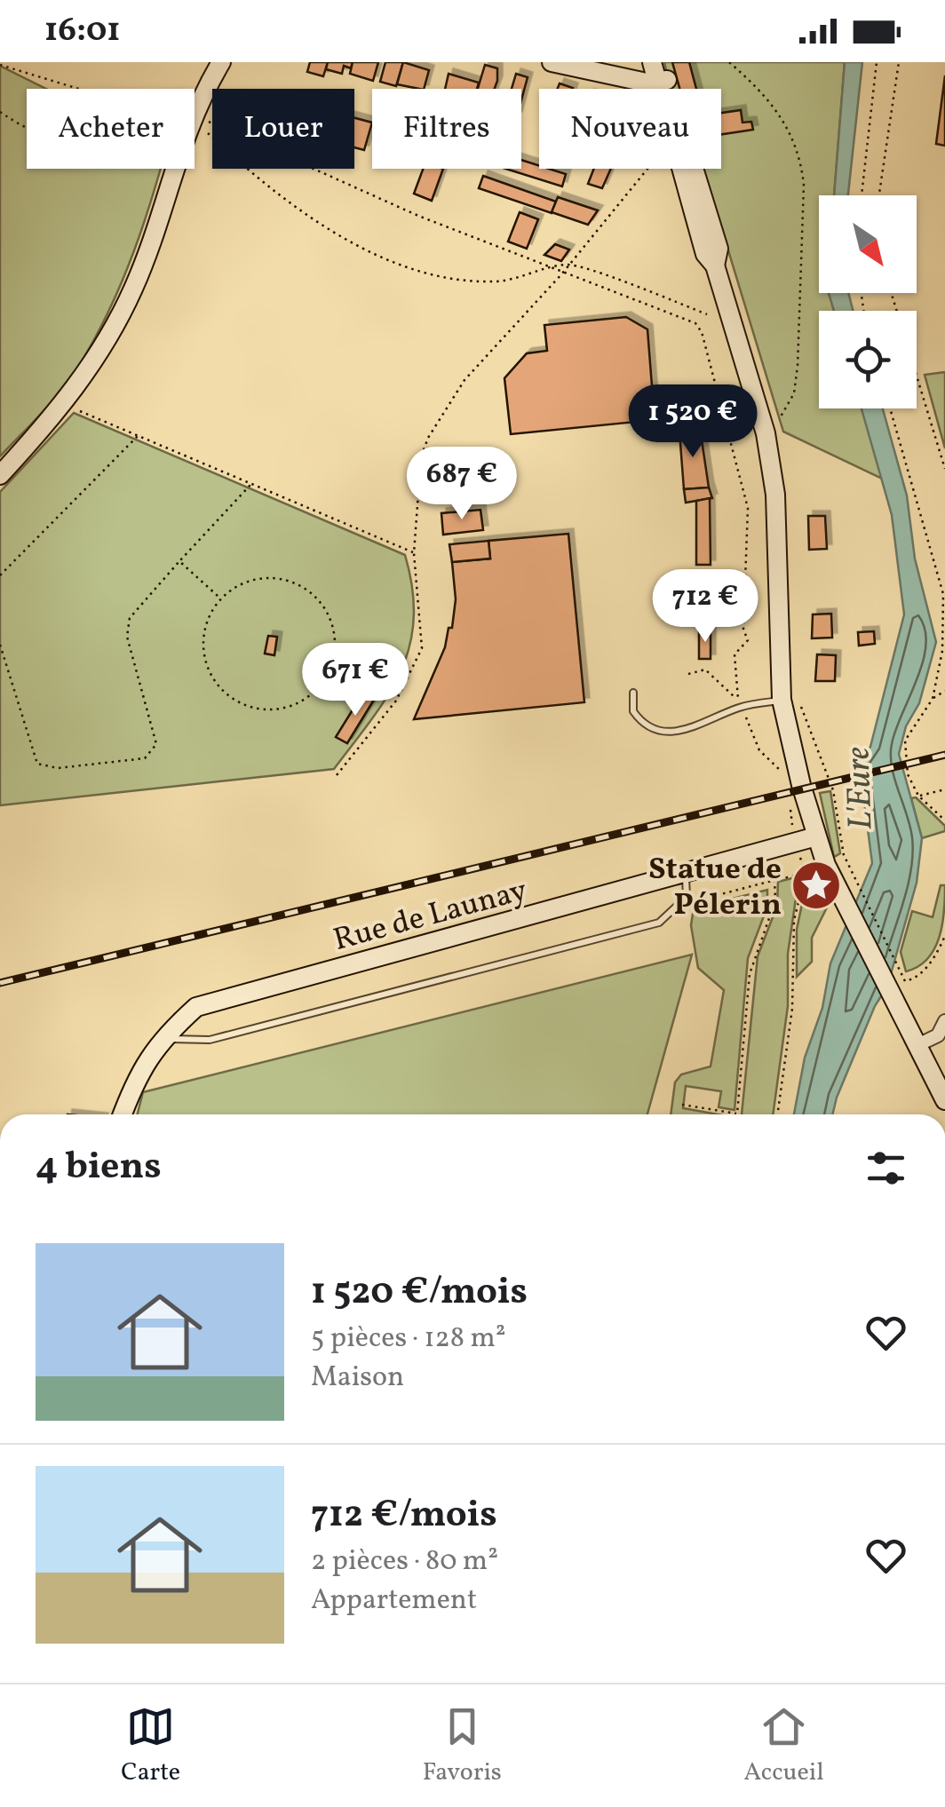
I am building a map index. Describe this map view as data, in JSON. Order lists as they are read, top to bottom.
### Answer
{
  "streets": {
    "street": ["Rue de Launay"]
  },
  "water": ["L'Eure"],
  "places": {
    "place": ["Statue de Pélerin"]
  },
  "north": "bottom right",
  "page": {
    "status": "16:01",
    "chip": [
      "Acheter",
      "Louer",
      "Filtres",
      "Nouveau"
    ],
    "price": [
      "1 520 €",
      "687 €",
      "712 €",
      "671 €"
    ],
    "heading": "4 biens",
    "list": [
      {
        "name": "1 520 €/mois",
        "note": "5 pièces · 128 m² · Maison"
      },
      {
        "name": "712 €/mois",
        "note": "2 pièces · 80 m² · Appartement"
      }
    ],
    "tabs": ["Carte", "Favoris", "Accueil"]
  }
}
